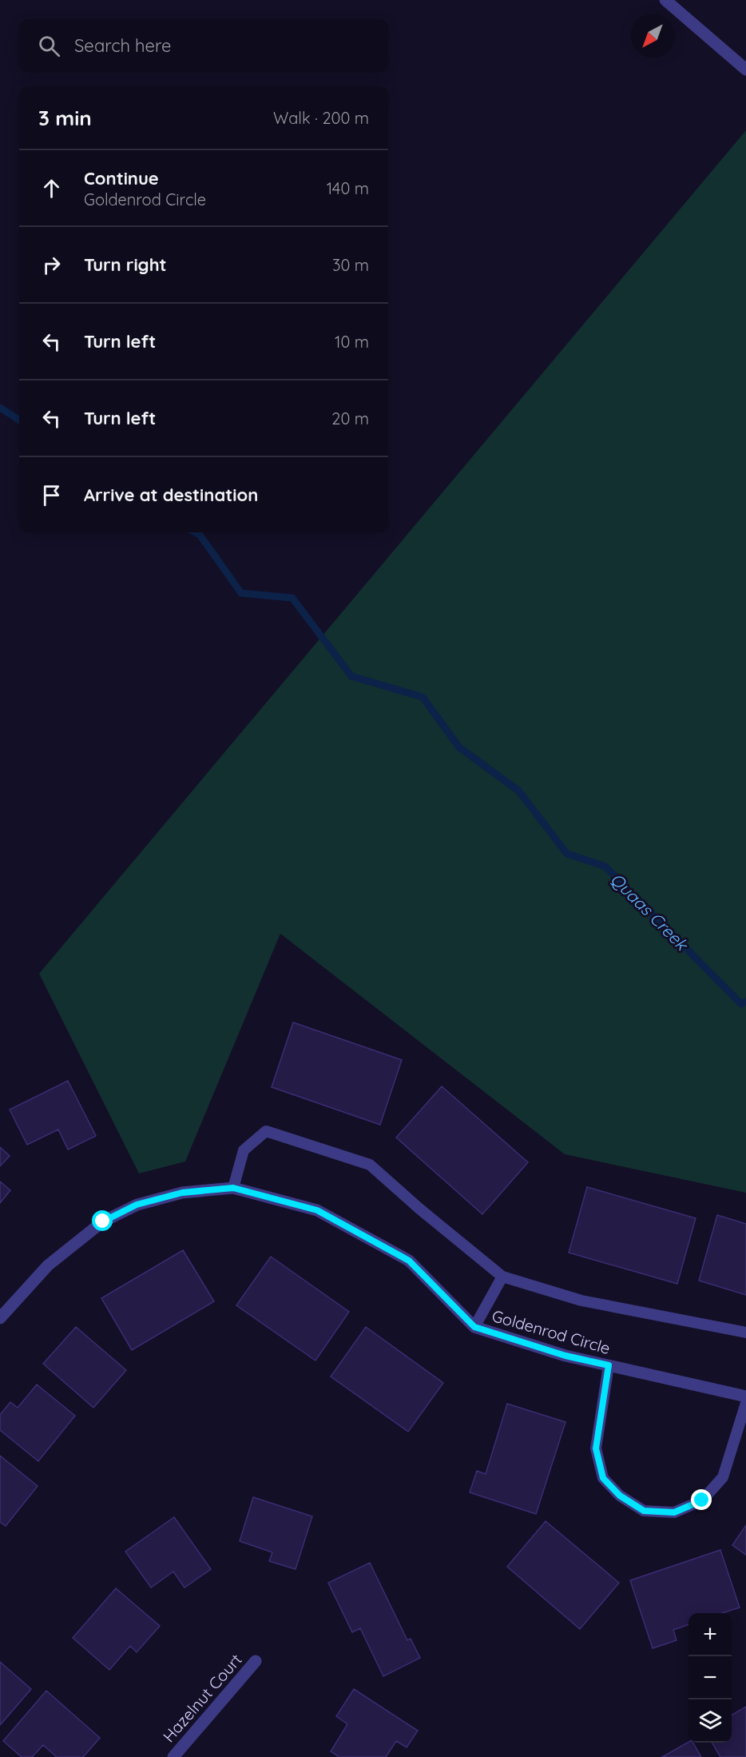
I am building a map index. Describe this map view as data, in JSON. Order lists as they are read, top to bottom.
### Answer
{
  "streets": {
    "street": ["Goldenrod Circle", "Hazelnut Court"]
  },
  "water": ["Quaas Creek"],
  "north": "bottom left",
  "page": {
    "search": "Search here",
    "heading": ["3 min", "Walk · 200 m"],
    "list": [
      ["Continue", "Goldenrod Circle", "140 m"],
      ["Turn right", "30 m"],
      ["Turn left", "10 m"],
      ["Turn left", "20 m"],
      "Arrive at destination"
    ],
    "map_buttons": ["+", "−"]
  }
}
